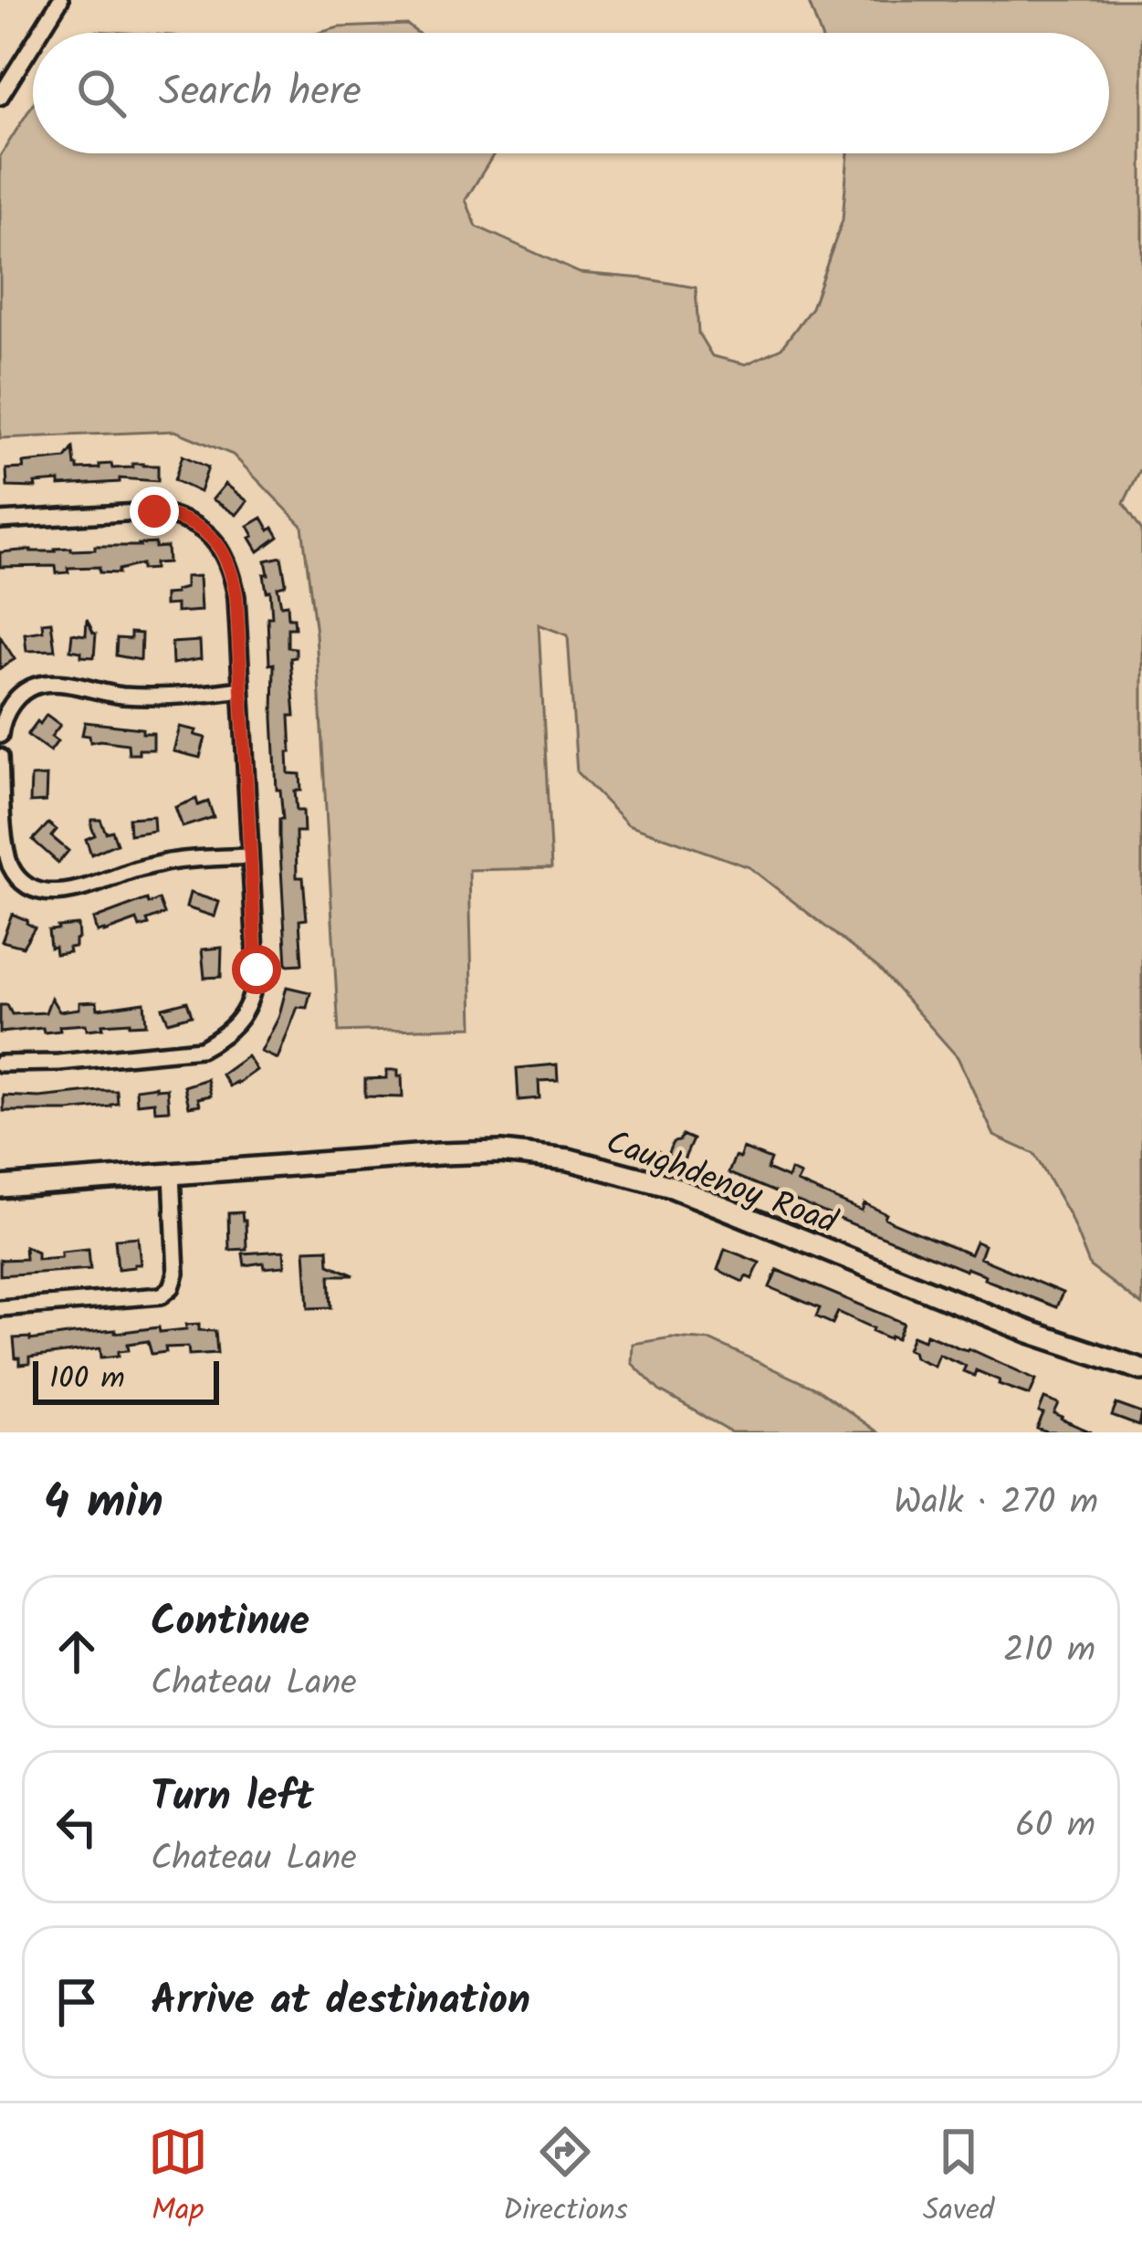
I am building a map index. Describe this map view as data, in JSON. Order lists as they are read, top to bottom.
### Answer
{
  "streets": {
    "street": ["Caughdenoy Road"]
  },
  "scale_bar": "100 m",
  "page": {
    "search": "Search here",
    "scale": "100 m",
    "heading": ["4 min", "Walk · 270 m"],
    "list": [
      ["Continue", "Chateau Lane", "210 m"],
      ["Turn left", "Chateau Lane", "60 m"],
      "Arrive at destination"
    ],
    "nav": ["Map", "Directions", "Saved"]
  }
}
